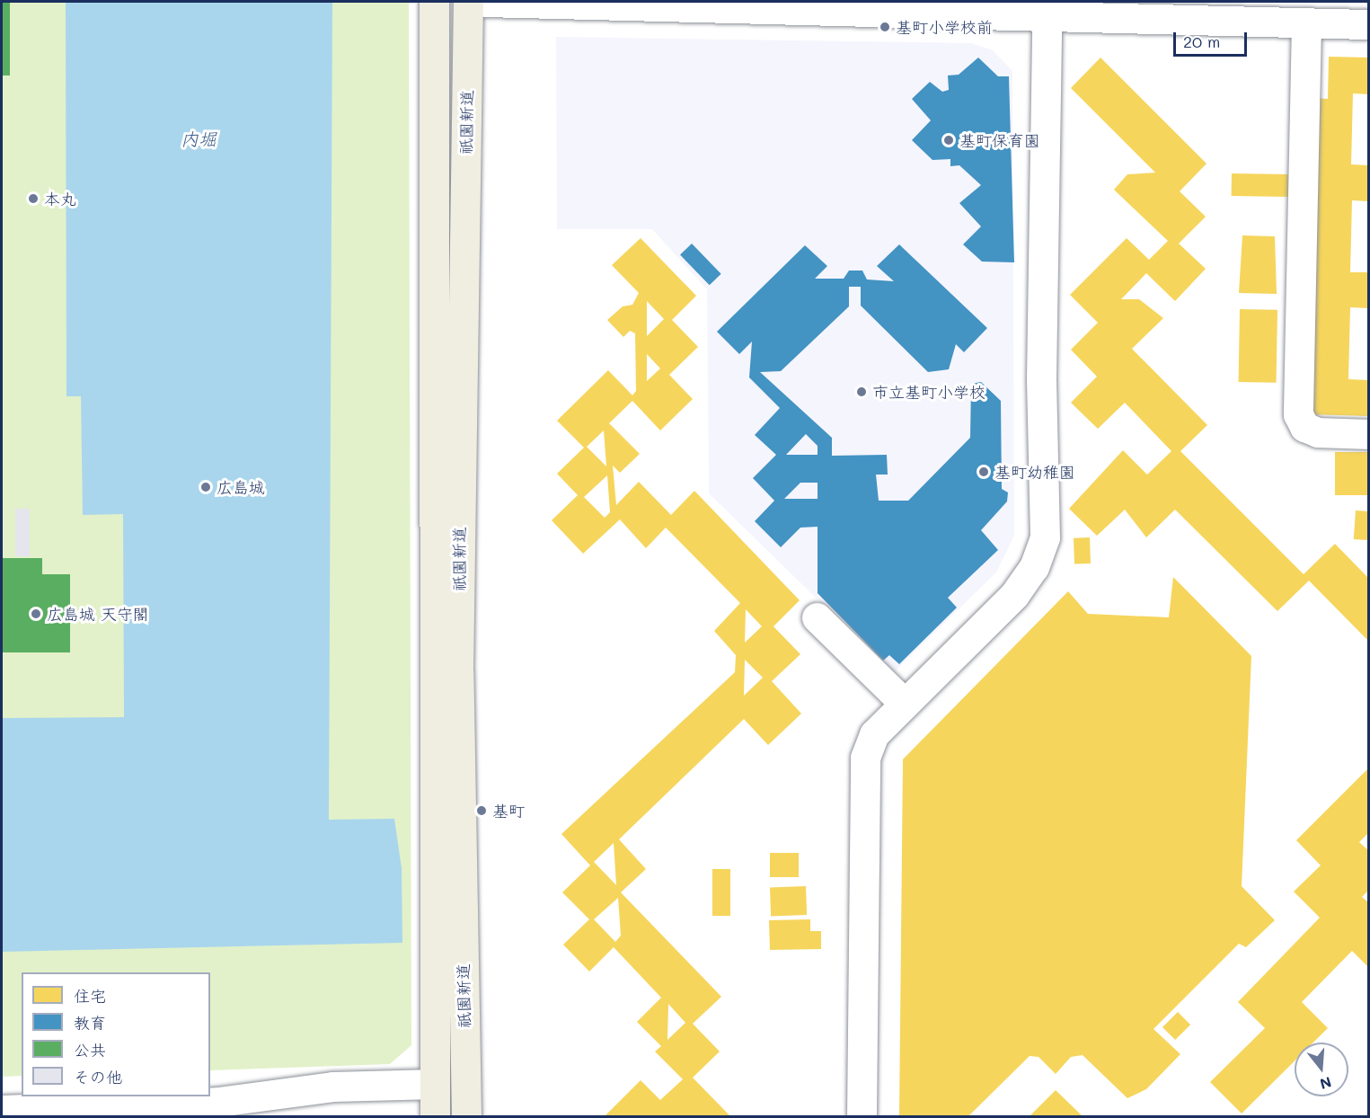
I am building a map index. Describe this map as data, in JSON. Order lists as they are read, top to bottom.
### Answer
{
  "streets": {
    "highway": ["祇園新道"]
  },
  "water": ["内堀"],
  "places": [
    "基町小学校前",
    "基町保育園",
    "本丸",
    "市立基町小学校",
    "基町幼稚園",
    "広島城",
    "広島城 天守閣",
    "基町"
  ],
  "legend": [
    "住宅",
    "教育",
    "公共",
    "その他"
  ],
  "scale_bar": "20 m",
  "north": "bottom"
}
